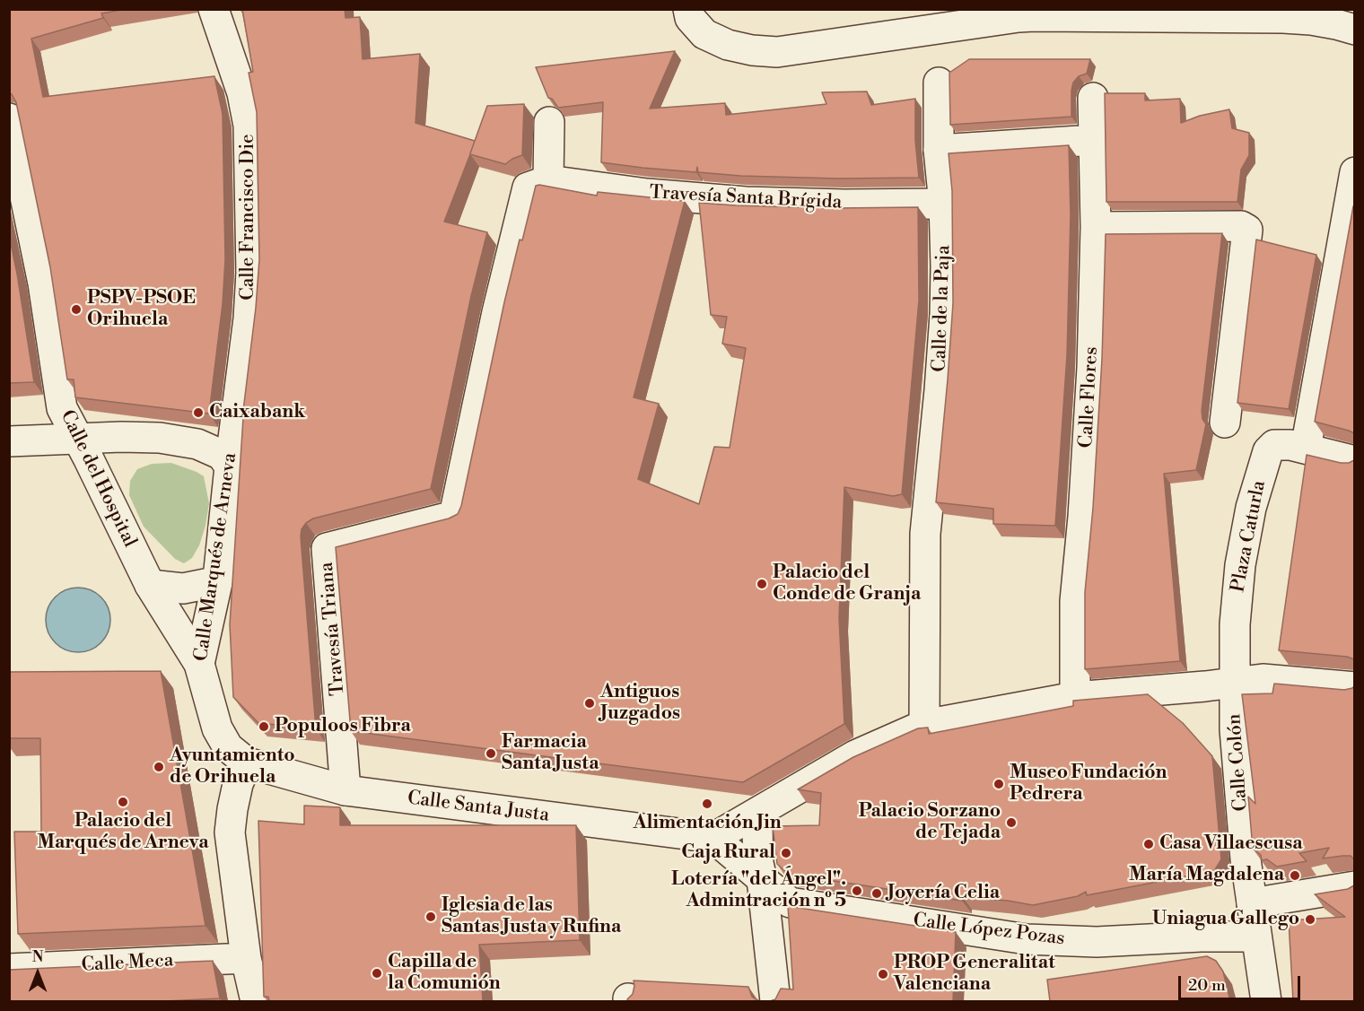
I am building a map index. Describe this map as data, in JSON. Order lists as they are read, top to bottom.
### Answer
{
  "streets": {
    "street": [
      "Travesía Santa Brígida",
      "Calle Francisco Die",
      "Calle de la Paja",
      "Calle Flores",
      "Calle del Hospital",
      "Plaza Caturla",
      "Calle Marqués de Arneva",
      "Travesía Triana",
      "Calle Colón",
      "Calle Santa Justa",
      "Calle López Pozas",
      "Calle Meca"
    ]
  },
  "crossings": [
    ["Travesía Santa Brígida", "Calle de la Paja"],
    ["Travesía Santa Brígida", "Travesía Triana"],
    ["Calle Francisco Die", "Calle Marqués de Arneva"],
    ["Calle del Hospital", "Calle Marqués de Arneva"],
    ["Plaza Caturla", "Calle Colón"],
    ["Calle Marqués de Arneva", "Calle Santa Justa"],
    ["Travesía Triana", "Calle Santa Justa"],
    ["Calle Colón", "Calle López Pozas"],
    ["Calle Santa Justa", "Calle López Pozas"]
  ],
  "places": [
    "PSPV-PSOE Orihuela",
    "Caixabank",
    "Palacio del Conde de Granja",
    "Antiguos Juzgados",
    "Populoos Fibra",
    "Farmacia Santa Justa",
    "Ayuntamiento de Orihuela",
    "Museo Fundación Pedrera",
    "Palacio del Marqués de Arneva",
    "Alimentación Jin",
    "Palacio Sorzano de Tejada",
    "Casa Villaescusa",
    "Caja Rural",
    "María Magdalena",
    "Lotería \"del Ángel\". Admintración nº 5",
    "Joyería Celia",
    "Iglesia de las Santas Justa y Rufina",
    "Uniagua Gallego",
    "Capilla de la Comunión",
    "PROP Generalitat Valenciana"
  ],
  "scale_bar": "20 m",
  "north": "top"
}
